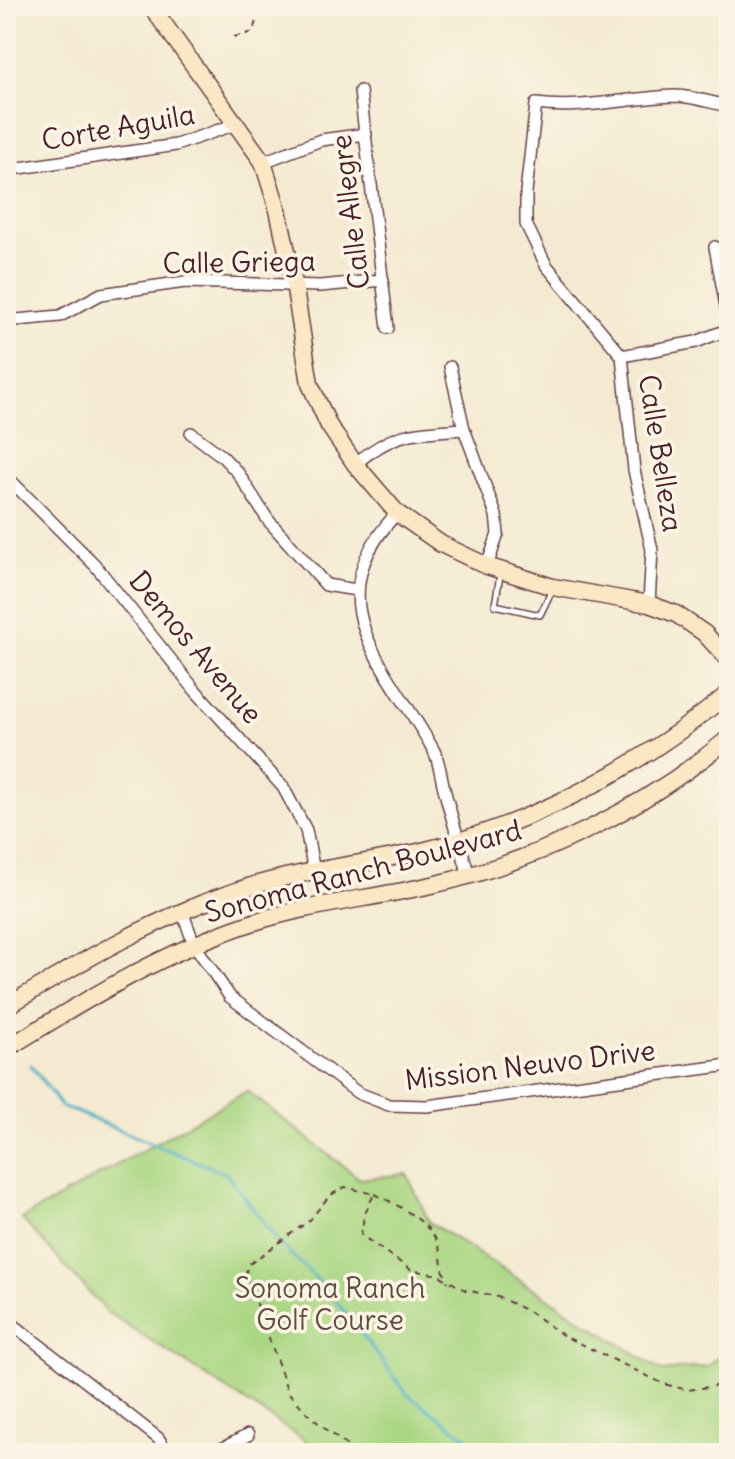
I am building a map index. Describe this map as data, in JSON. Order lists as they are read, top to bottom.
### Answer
{
  "streets": {
    "main road": ["Sonoma Ranch Boulevard"],
    "street": [
      "Corte Aguila",
      "Calle Allegre",
      "Calle Griega",
      "Calle Belleza",
      "Demos Avenue",
      "Mission Neuvo Drive"
    ]
  },
  "crossings": [
    ["Calle Allegre", "Calle Griega"],
    ["Demos Avenue", "Sonoma Ranch Boulevard"],
    ["Sonoma Ranch Boulevard", "Mission Neuvo Drive"]
  ],
  "parks": ["Sonoma Ranch Golf Course"]
}
